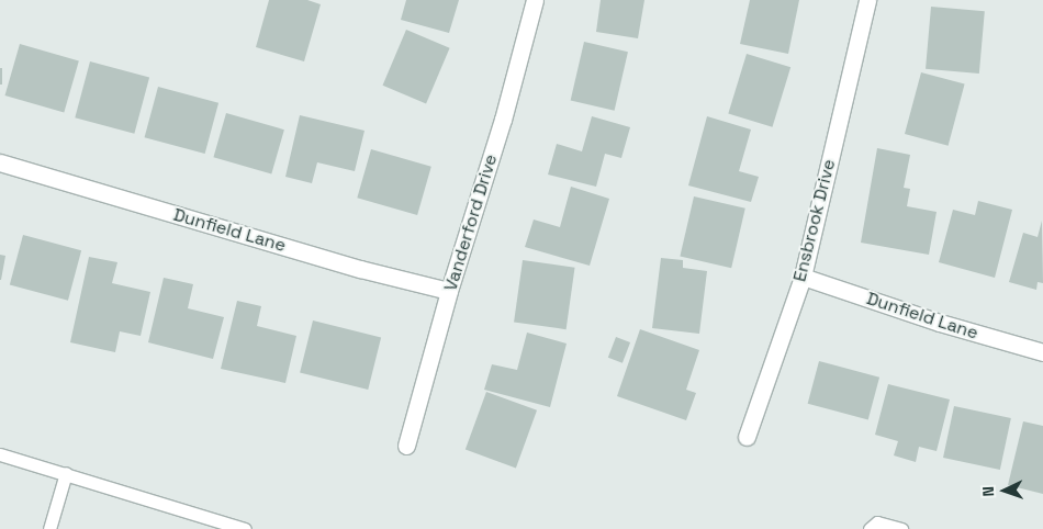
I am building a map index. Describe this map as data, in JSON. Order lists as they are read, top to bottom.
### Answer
{
  "streets": {
    "street": ["Ensbrook Drive", "Vanderford Drive", "Dunfield Lane"]
  },
  "crossings": [
    ["Ensbrook Drive", "Dunfield Lane"],
    ["Vanderford Drive", "Dunfield Lane"]
  ],
  "north": "left"
}
